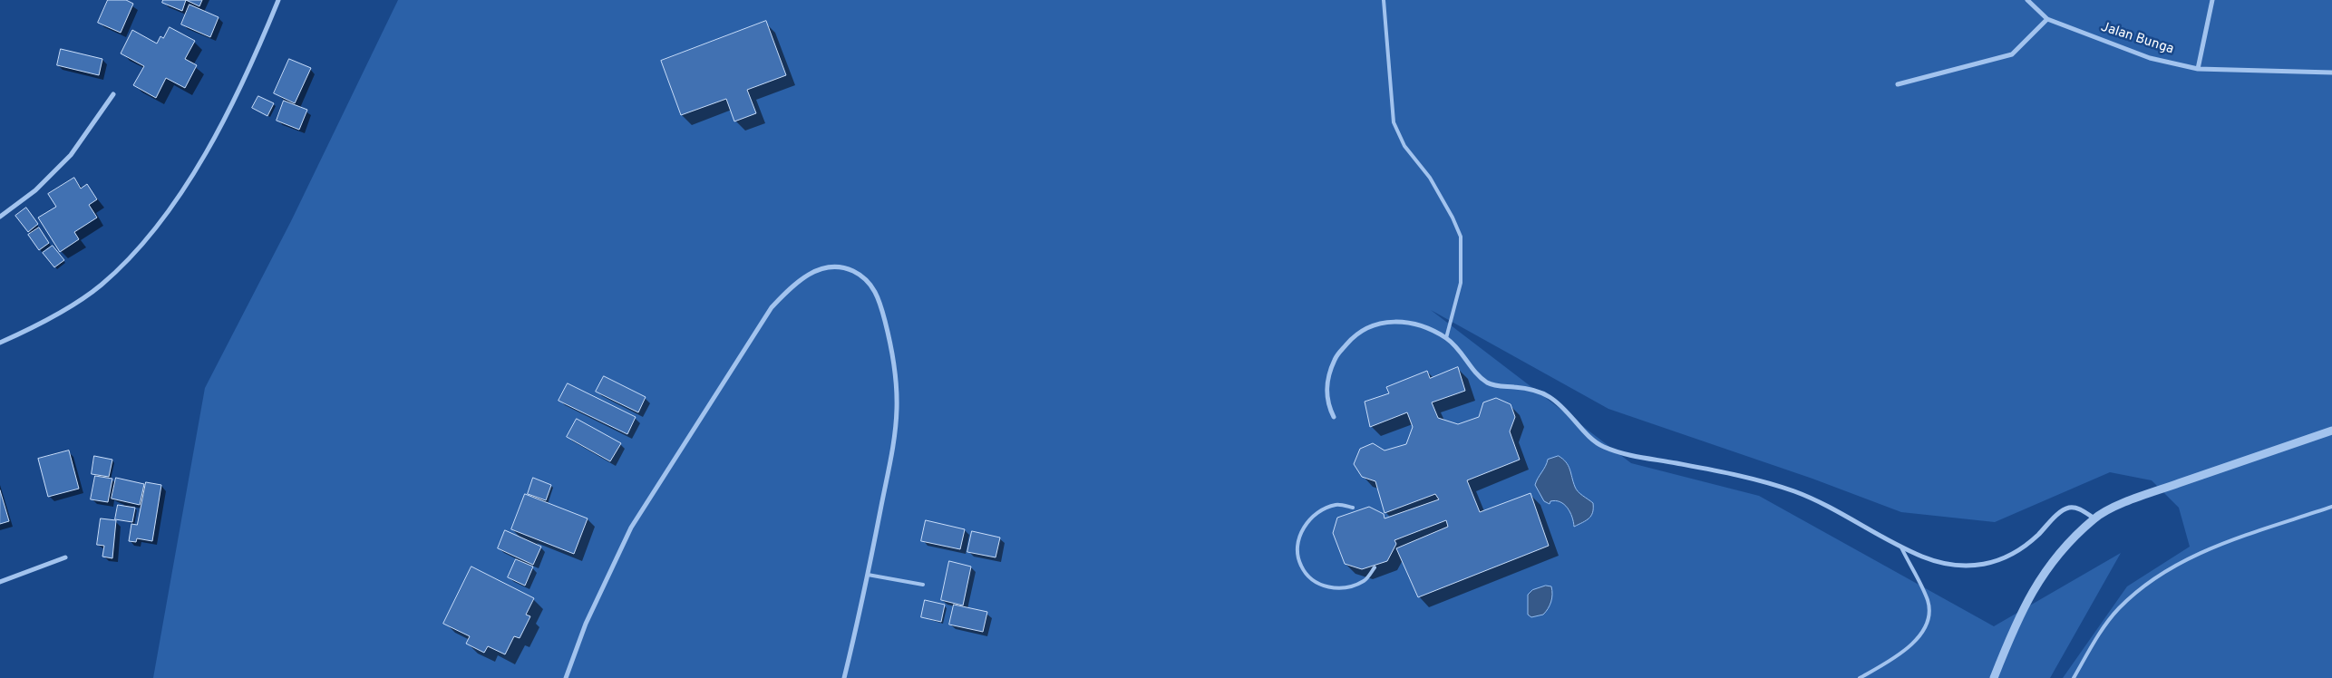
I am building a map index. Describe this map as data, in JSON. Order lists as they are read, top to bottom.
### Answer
{
  "streets": {
    "street": ["Jalan Bunga"]
  }
}
